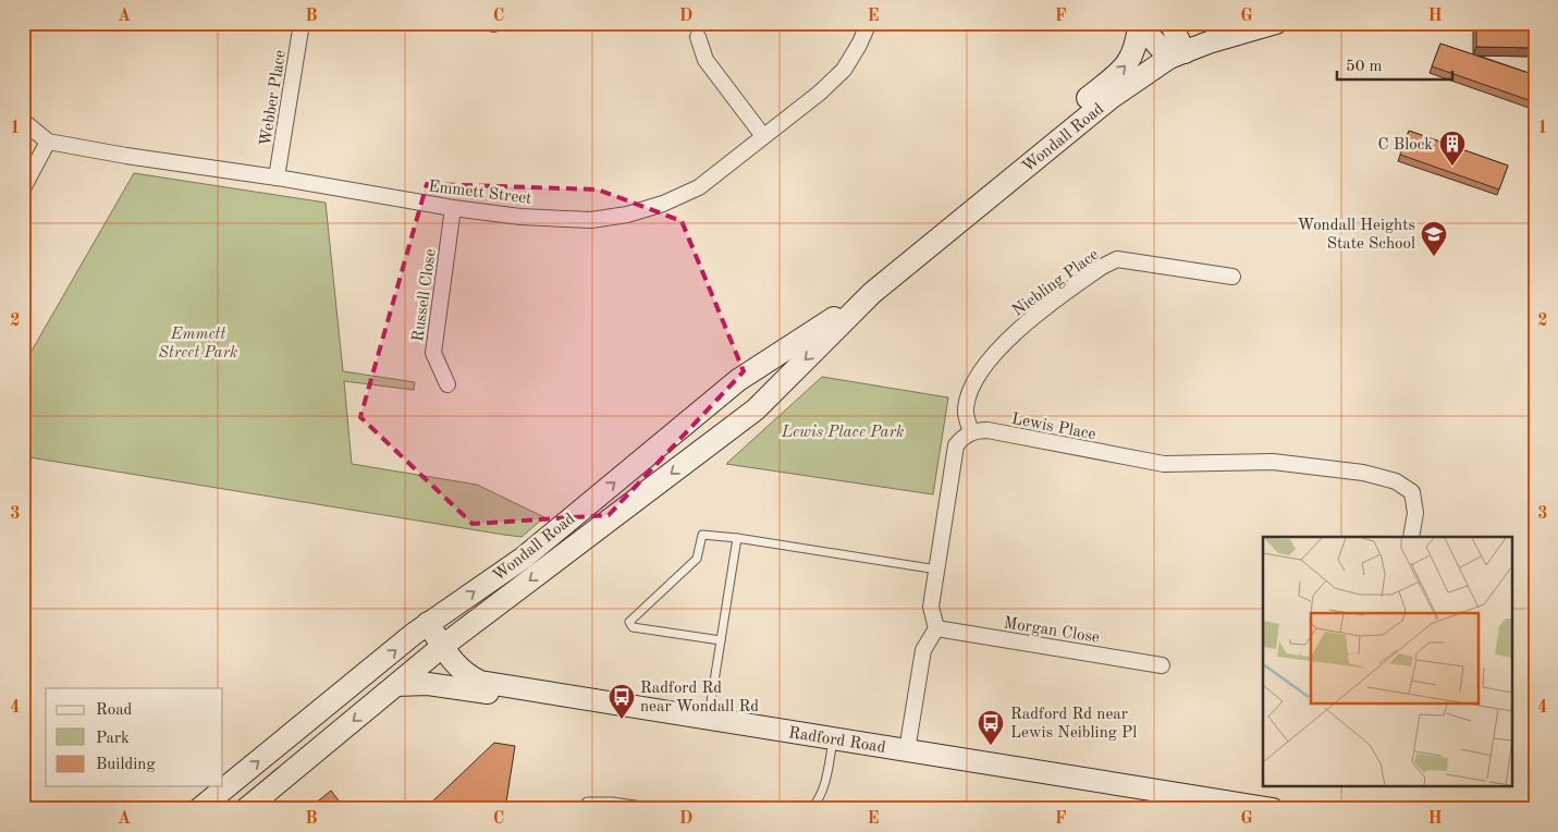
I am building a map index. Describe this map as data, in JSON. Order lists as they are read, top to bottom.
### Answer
{
  "streets": {
    "main road": ["Wondall Road", "Radford Road"],
    "street": [
      "Webber Place",
      "Emmett Street",
      "Niebling Place",
      "Russell Close",
      "Lewis Place",
      "Morgan Close"
    ]
  },
  "crossings": [
    ["Webber Place", "Emmett Street"],
    ["Wondall Road", "Radford Road"],
    ["Emmett Street", "Russell Close"],
    ["Niebling Place", "Lewis Place"]
  ],
  "parks": ["Emmett Street Park", "Lewis Place Park"],
  "places": {
    "building": ["C Block"],
    "school or university": ["Wondall Heights State School"],
    "bus stop": ["Radford Rd near Wondall Rd", "Radford Rd near Lewis Neibling Pl"]
  },
  "legend": ["Road", "Park", "Building"],
  "scale_bar": "50 m",
  "grid": {
    "columns": [
      "A",
      "B",
      "C",
      "D",
      "E",
      "F",
      "G",
      "H"
    ],
    "rows": [
      "1",
      "2",
      "3",
      "4"
    ]
  }
}
